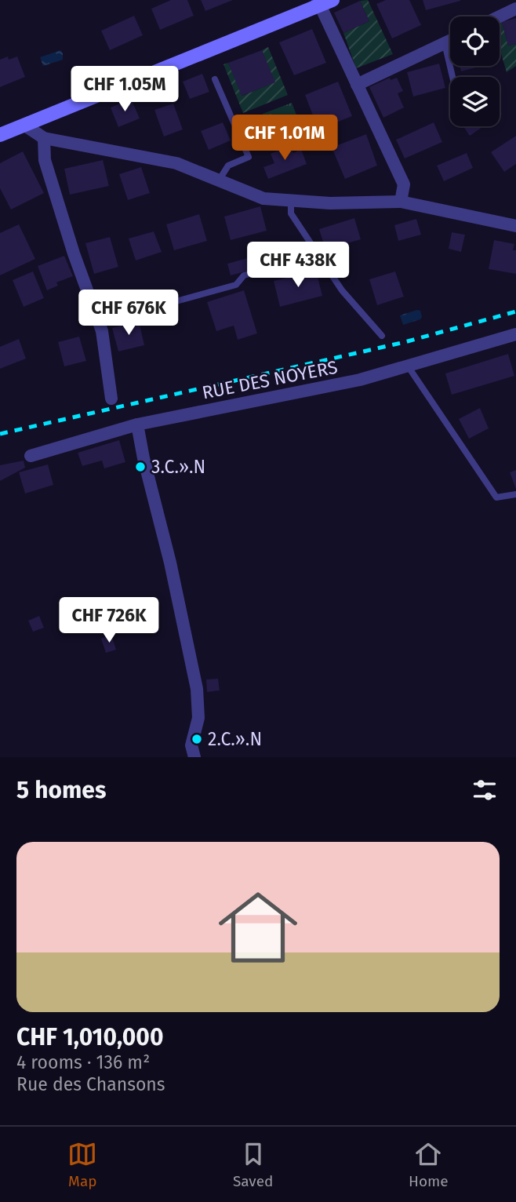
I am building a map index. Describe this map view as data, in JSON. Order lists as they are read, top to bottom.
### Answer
{
  "streets": {
    "street": ["RUE DES NOYERS"]
  },
  "places": ["3.C.».N", "2.C.».N"],
  "page": {
    "price": [
      "CHF 1.05M",
      "CHF 1.01M",
      "CHF 438K",
      "CHF 676K",
      "CHF 726K"
    ],
    "heading": "5 homes",
    "list": [
      {
        "name": "CHF 1,010,000",
        "note": "4 rooms · 136 m² · Rue des Chansons"
      }
    ],
    "tabs": ["Map", "Saved", "Home"]
  }
}
